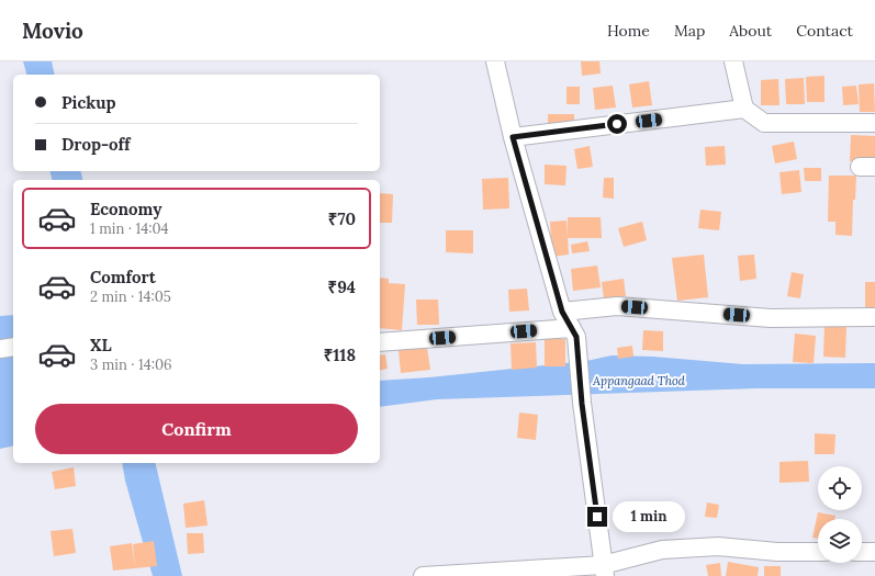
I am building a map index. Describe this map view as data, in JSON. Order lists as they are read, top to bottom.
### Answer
{
  "water": ["Appangaad Thod"],
  "page": {
    "header": "Movio",
    "nav": [
      "Home",
      "Map",
      "About",
      "Contact"
    ],
    "banner": ["Pickup", "Drop-off"],
    "list": [
      {
        "name": "Economy",
        "note": "1 min · 14:04",
        "value": "₹70"
      },
      {
        "name": "Comfort",
        "note": "2 min · 14:05",
        "value": "₹94"
      },
      {
        "name": "XL",
        "note": "3 min · 14:06",
        "value": "₹118"
      }
    ],
    "buttons": "Confirm",
    "bubble": "1 min"
  }
}
